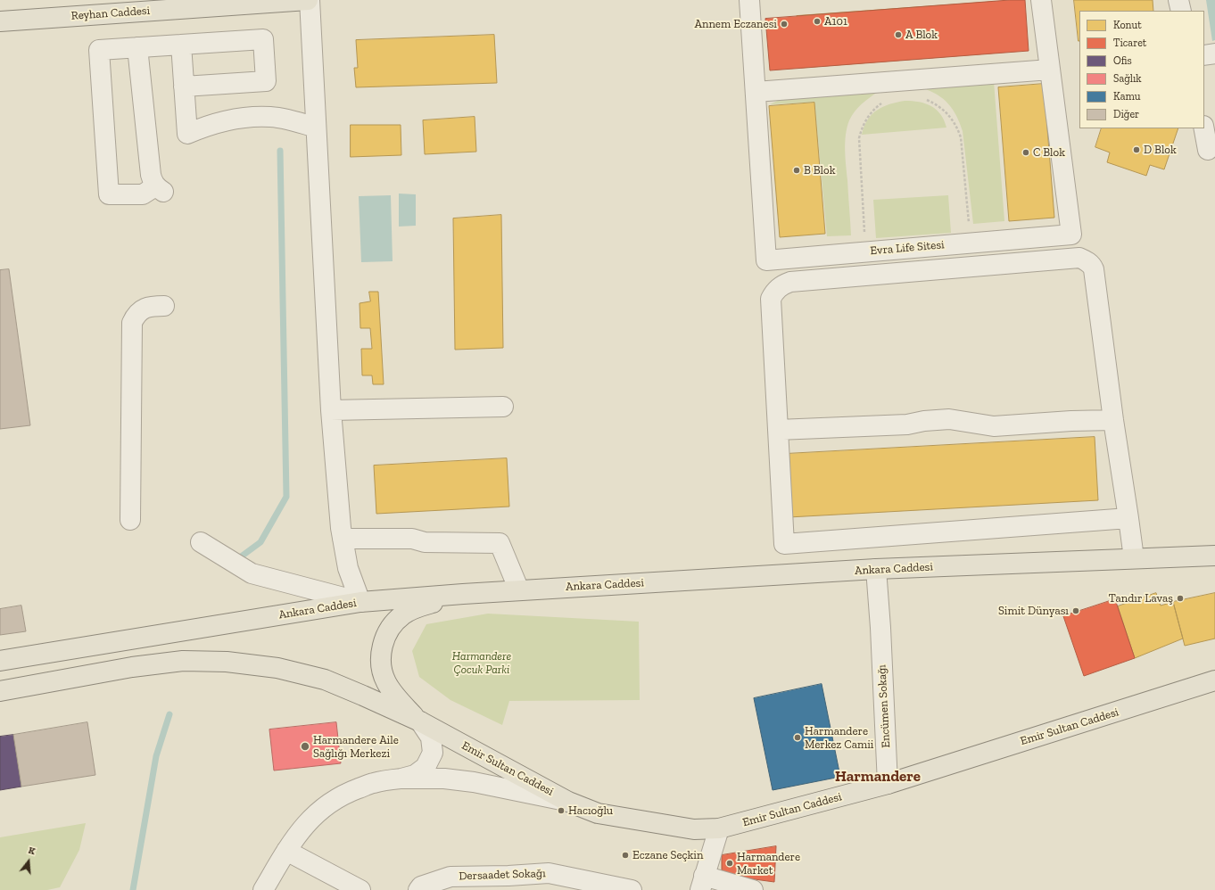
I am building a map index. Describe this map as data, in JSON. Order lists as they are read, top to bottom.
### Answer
{
  "streets": {
    "main road": ["Reyhan Caddesi", "Ankara Caddesi", "Emir Sultan Caddesi"],
    "street": ["Evra Life Sitesi", "Encümen Sokağı", "Dersaadet Sokağı"]
  },
  "crossings": [
    ["Ankara Caddesi", "Encümen Sokağı"],
    ["Encümen Sokağı", "Emir Sultan Caddesi"]
  ],
  "districts": ["Harmandere"],
  "parks": ["Harmandere Çocuk Parki"],
  "places": [
    "A101",
    "Annem Eczanesi",
    "A Blok",
    "D Blok",
    "C Blok",
    "B Blok",
    "Tandır Lavaş",
    "Simit Dünyası",
    "Harmandere Merkez Camii",
    "Harmandere Aile Sağlığı Merkezi",
    "Hacıoğlu",
    "Eczane Seçkin",
    "Harmandere Market"
  ],
  "legend": [
    "Konut",
    "Ticaret",
    "Ofis",
    "Sağlık",
    "Kamu",
    "Diğer"
  ],
  "north": "top"
}
